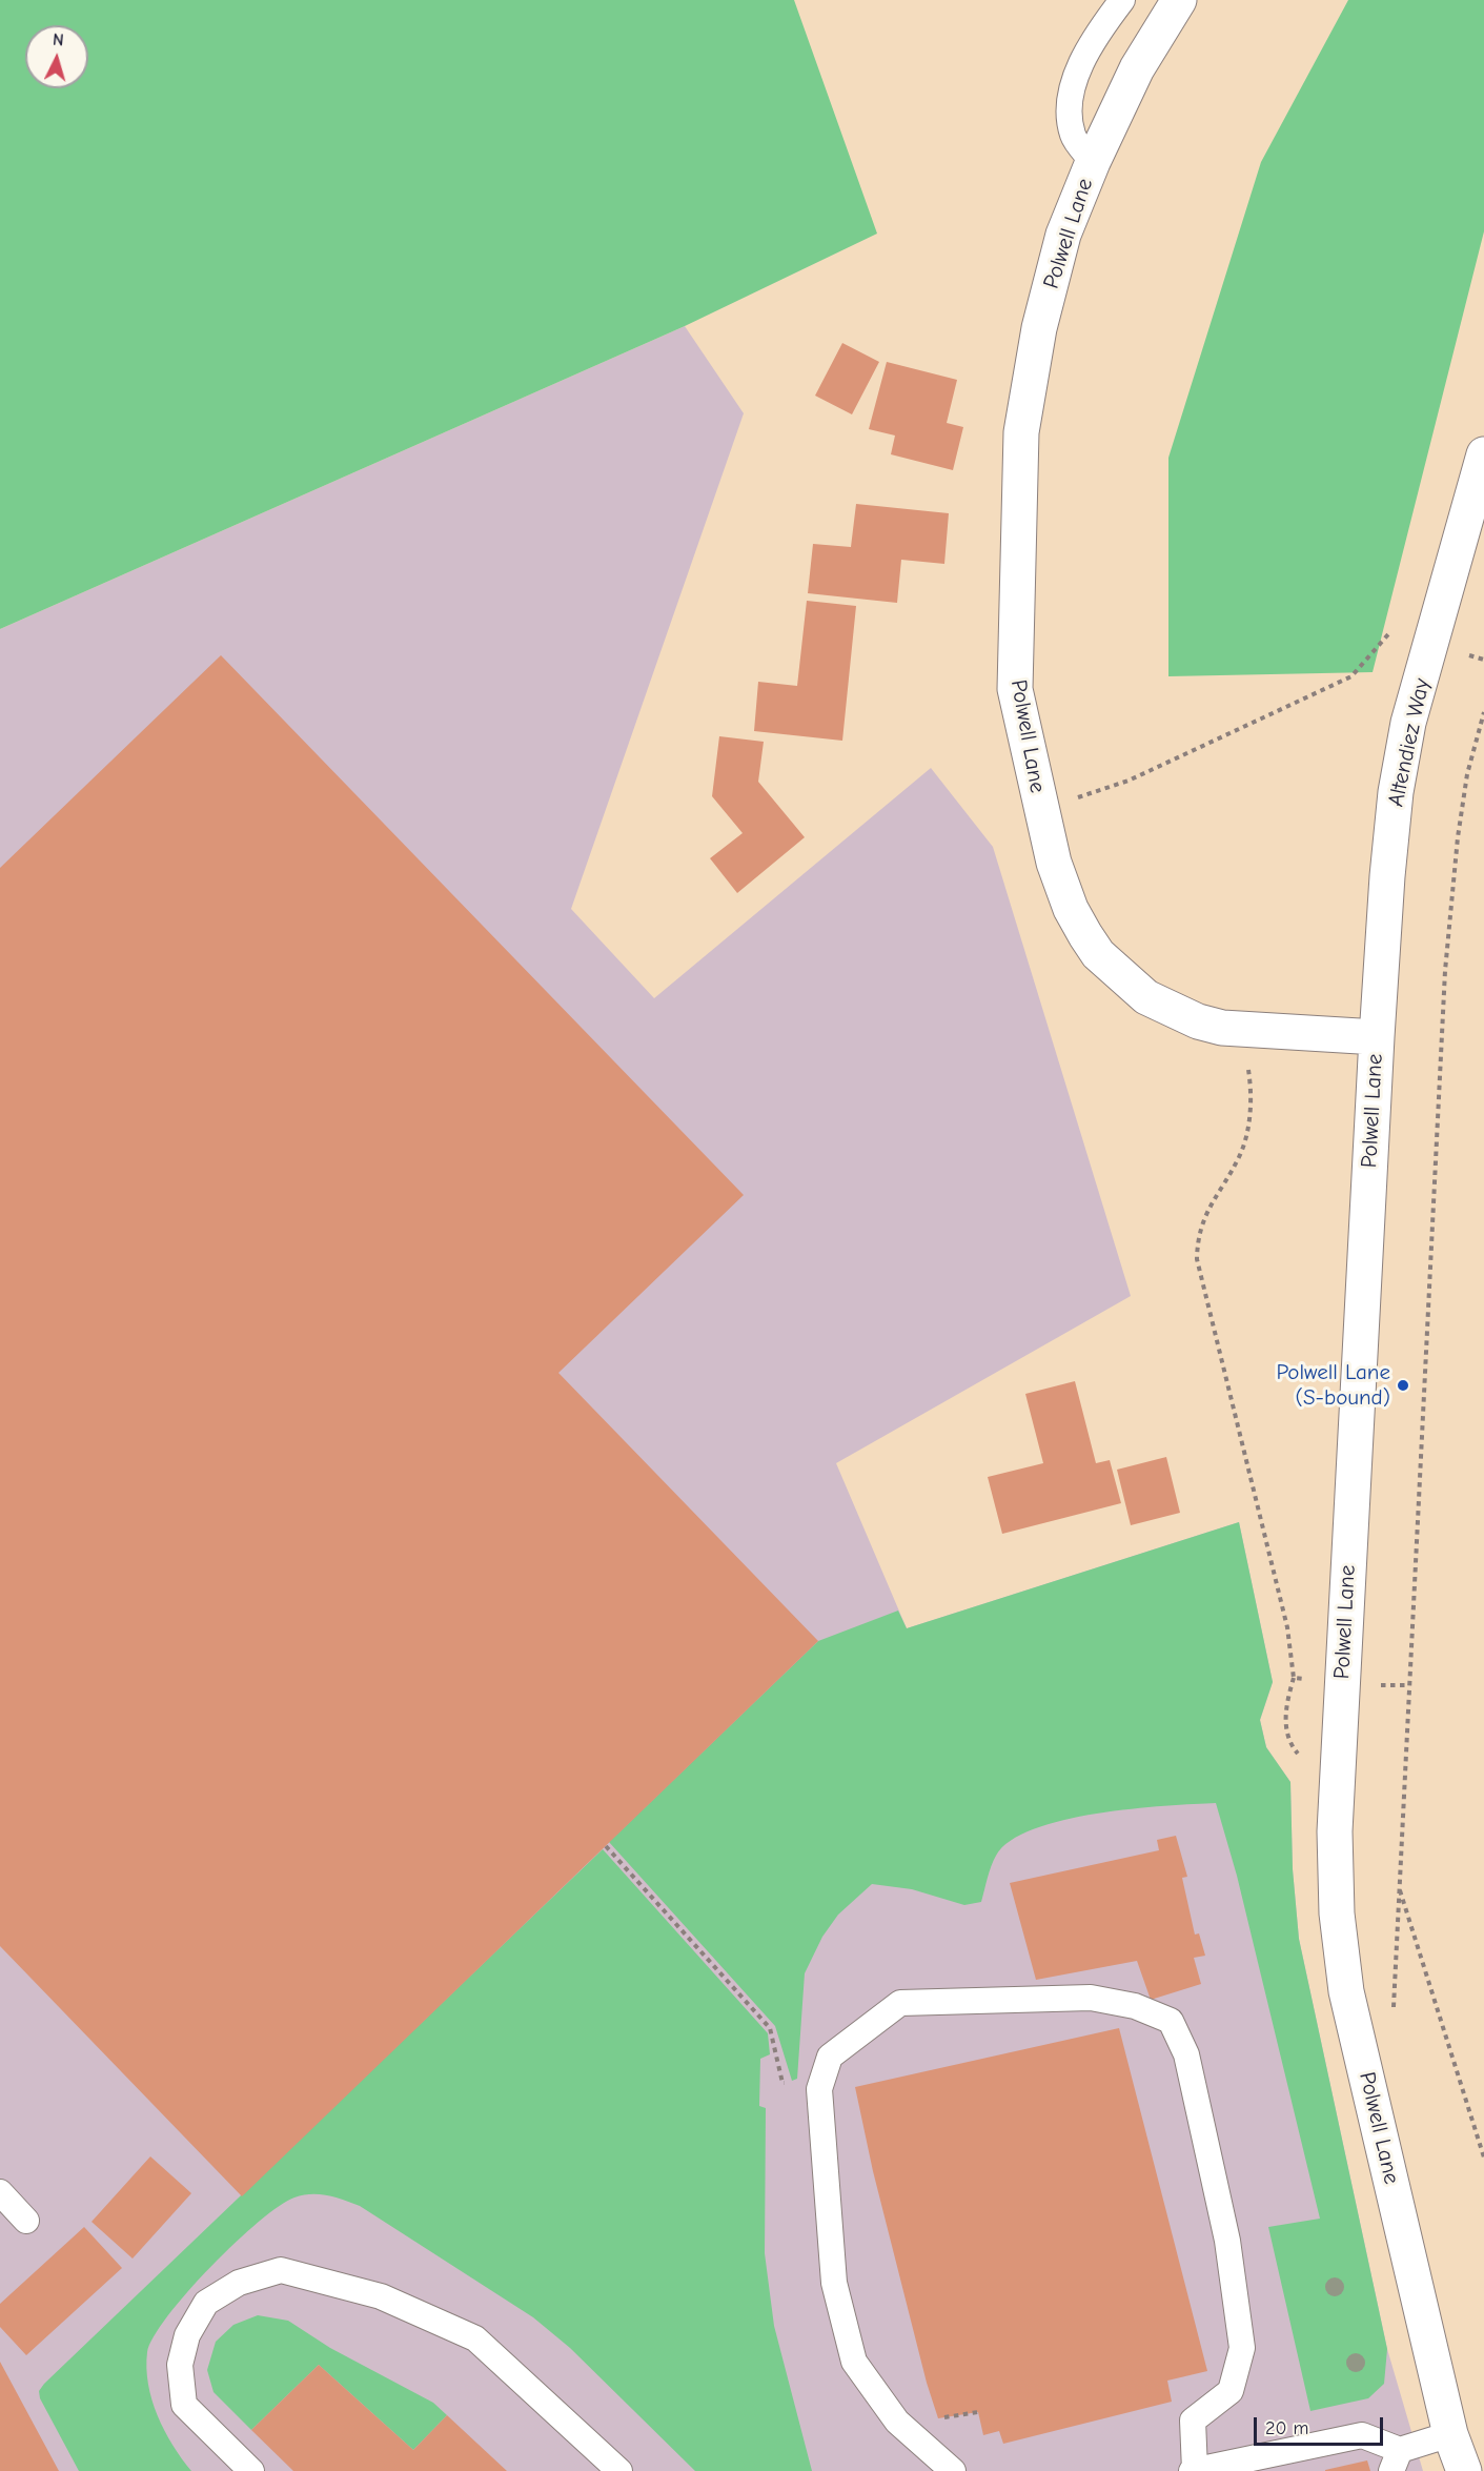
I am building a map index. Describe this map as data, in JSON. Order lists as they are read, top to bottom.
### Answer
{
  "streets": {
    "street": ["Polwell Lane", "Altendiez Way"]
  },
  "crossings": [
    ["Polwell Lane", "Altendiez Way"]
  ],
  "places": ["Polwell Lane (S-bound)"],
  "scale_bar": "20 m",
  "north": "top"
}
